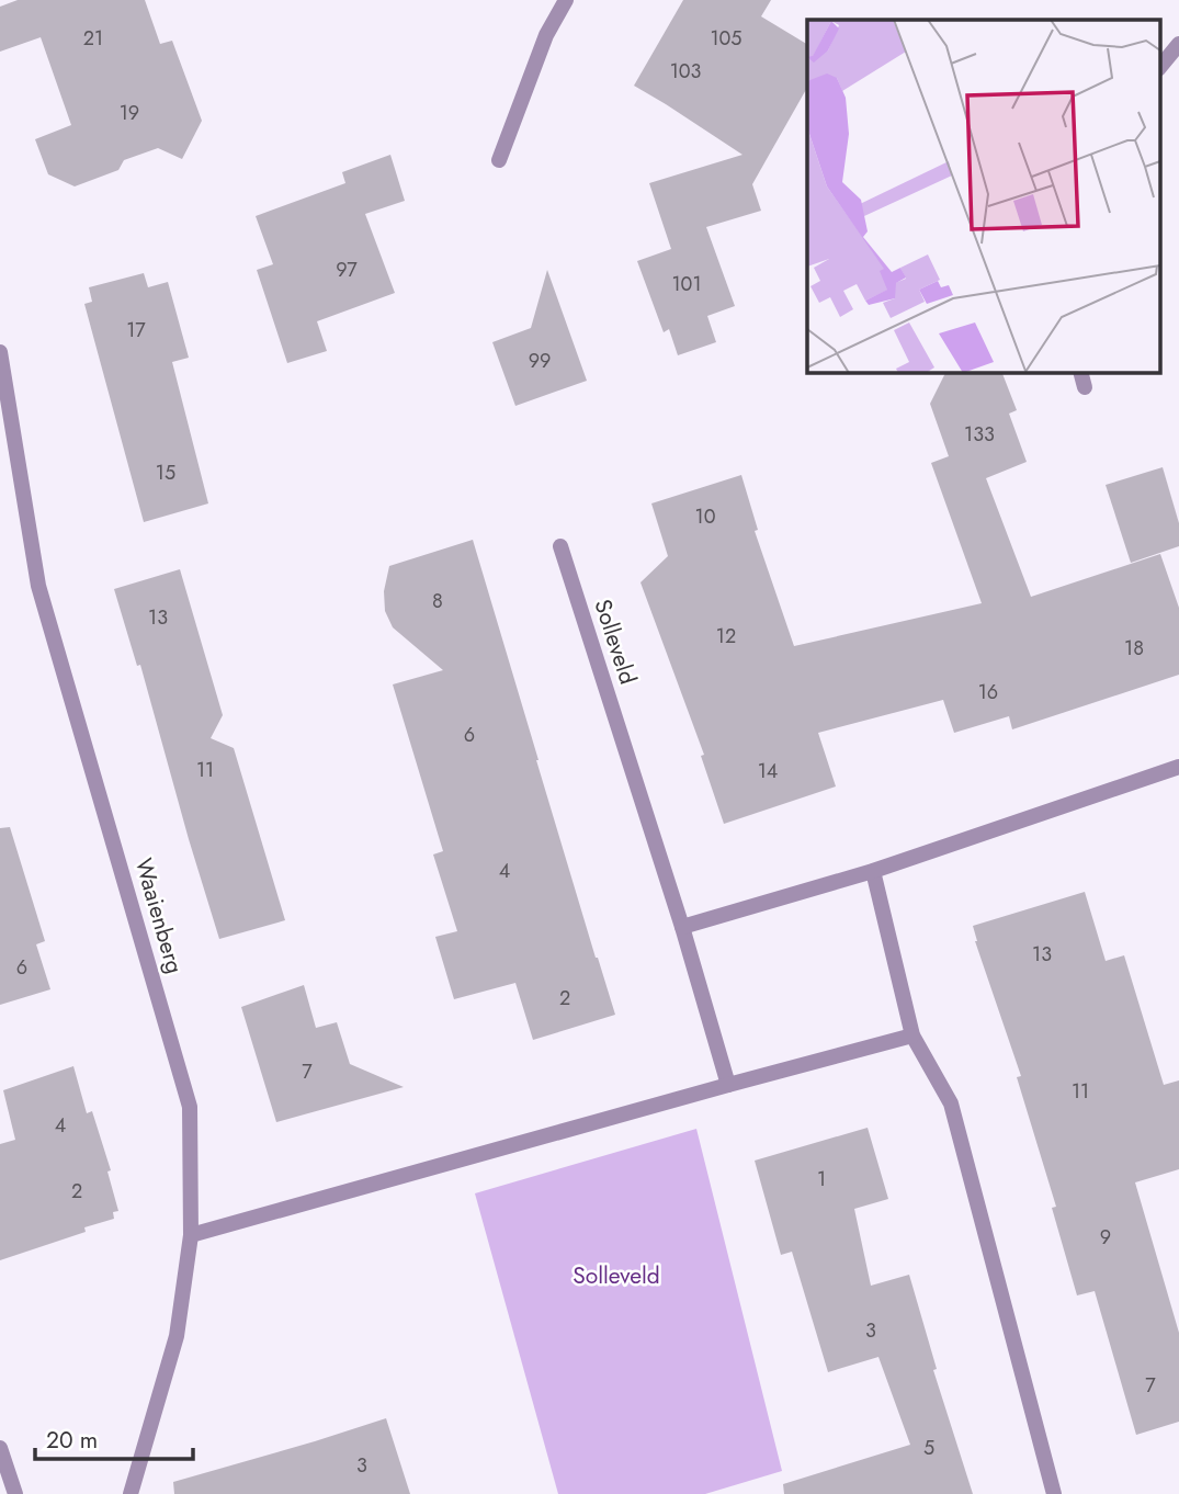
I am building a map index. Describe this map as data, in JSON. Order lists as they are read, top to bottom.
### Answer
{
  "streets": {
    "street": ["Solleveld", "Waaienberg"]
  },
  "parks": ["Solleveld"],
  "house_numbers": [
    "21",
    "105",
    "103",
    "19",
    "97",
    "101",
    "17",
    "99",
    "133",
    "15",
    "10",
    "8",
    "13",
    "12",
    "18",
    "16",
    "6",
    "11",
    "14",
    "4",
    "13",
    "6",
    "2",
    "7",
    "11",
    "4",
    "1",
    "2",
    "9",
    "3",
    "7",
    "5",
    "3"
  ],
  "scale_bar": "20 m"
}
